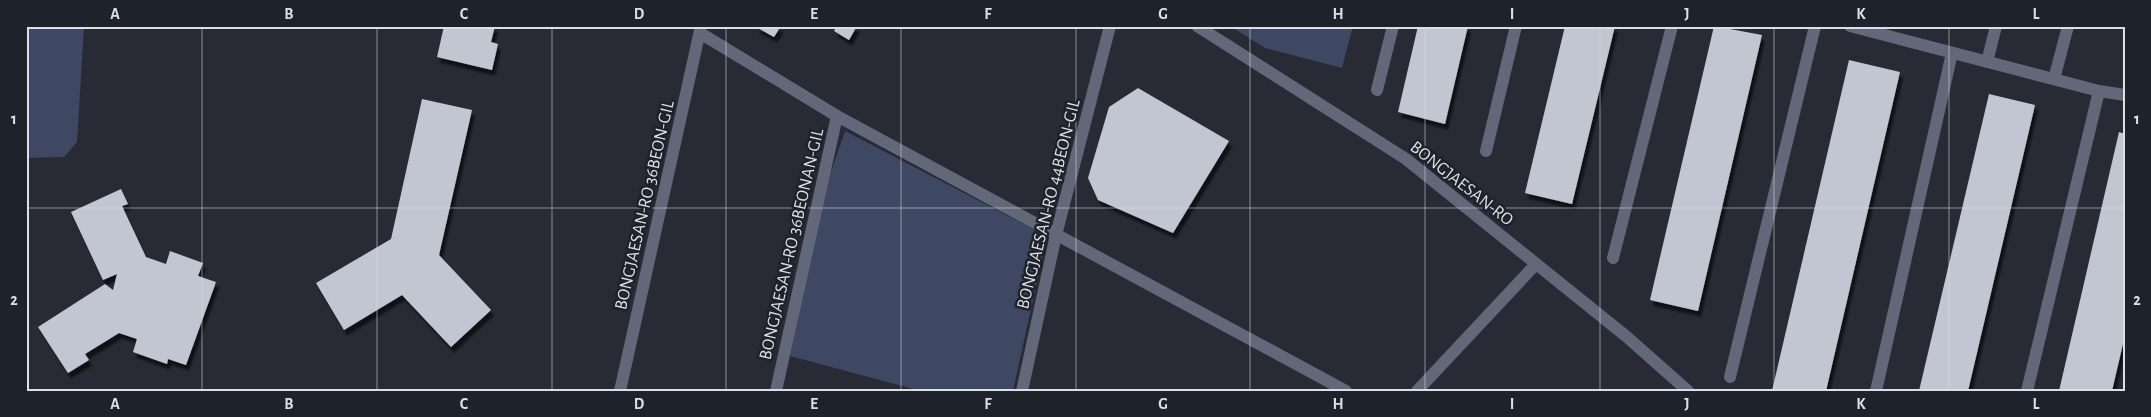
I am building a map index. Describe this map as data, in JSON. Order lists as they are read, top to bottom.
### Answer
{
  "streets": {
    "street": [
      "BONGJAESAN-RO",
      "BONGJAESAN-RO 44BEON-GIL",
      "BONGJAESAN-RO 36BEON-GIL",
      "BONGJAESAN-RO 36BEONAN-GIL"
    ]
  },
  "crossings": [
    ["BONGJAESAN-RO 36BEON-GIL", "BONGJAESAN-RO 36BEONAN-GIL"]
  ],
  "grid": {
    "columns": [
      "A",
      "B",
      "C",
      "D",
      "E",
      "F",
      "G",
      "H",
      "I",
      "J",
      "K",
      "L"
    ],
    "rows": ["1", "2"]
  }
}
